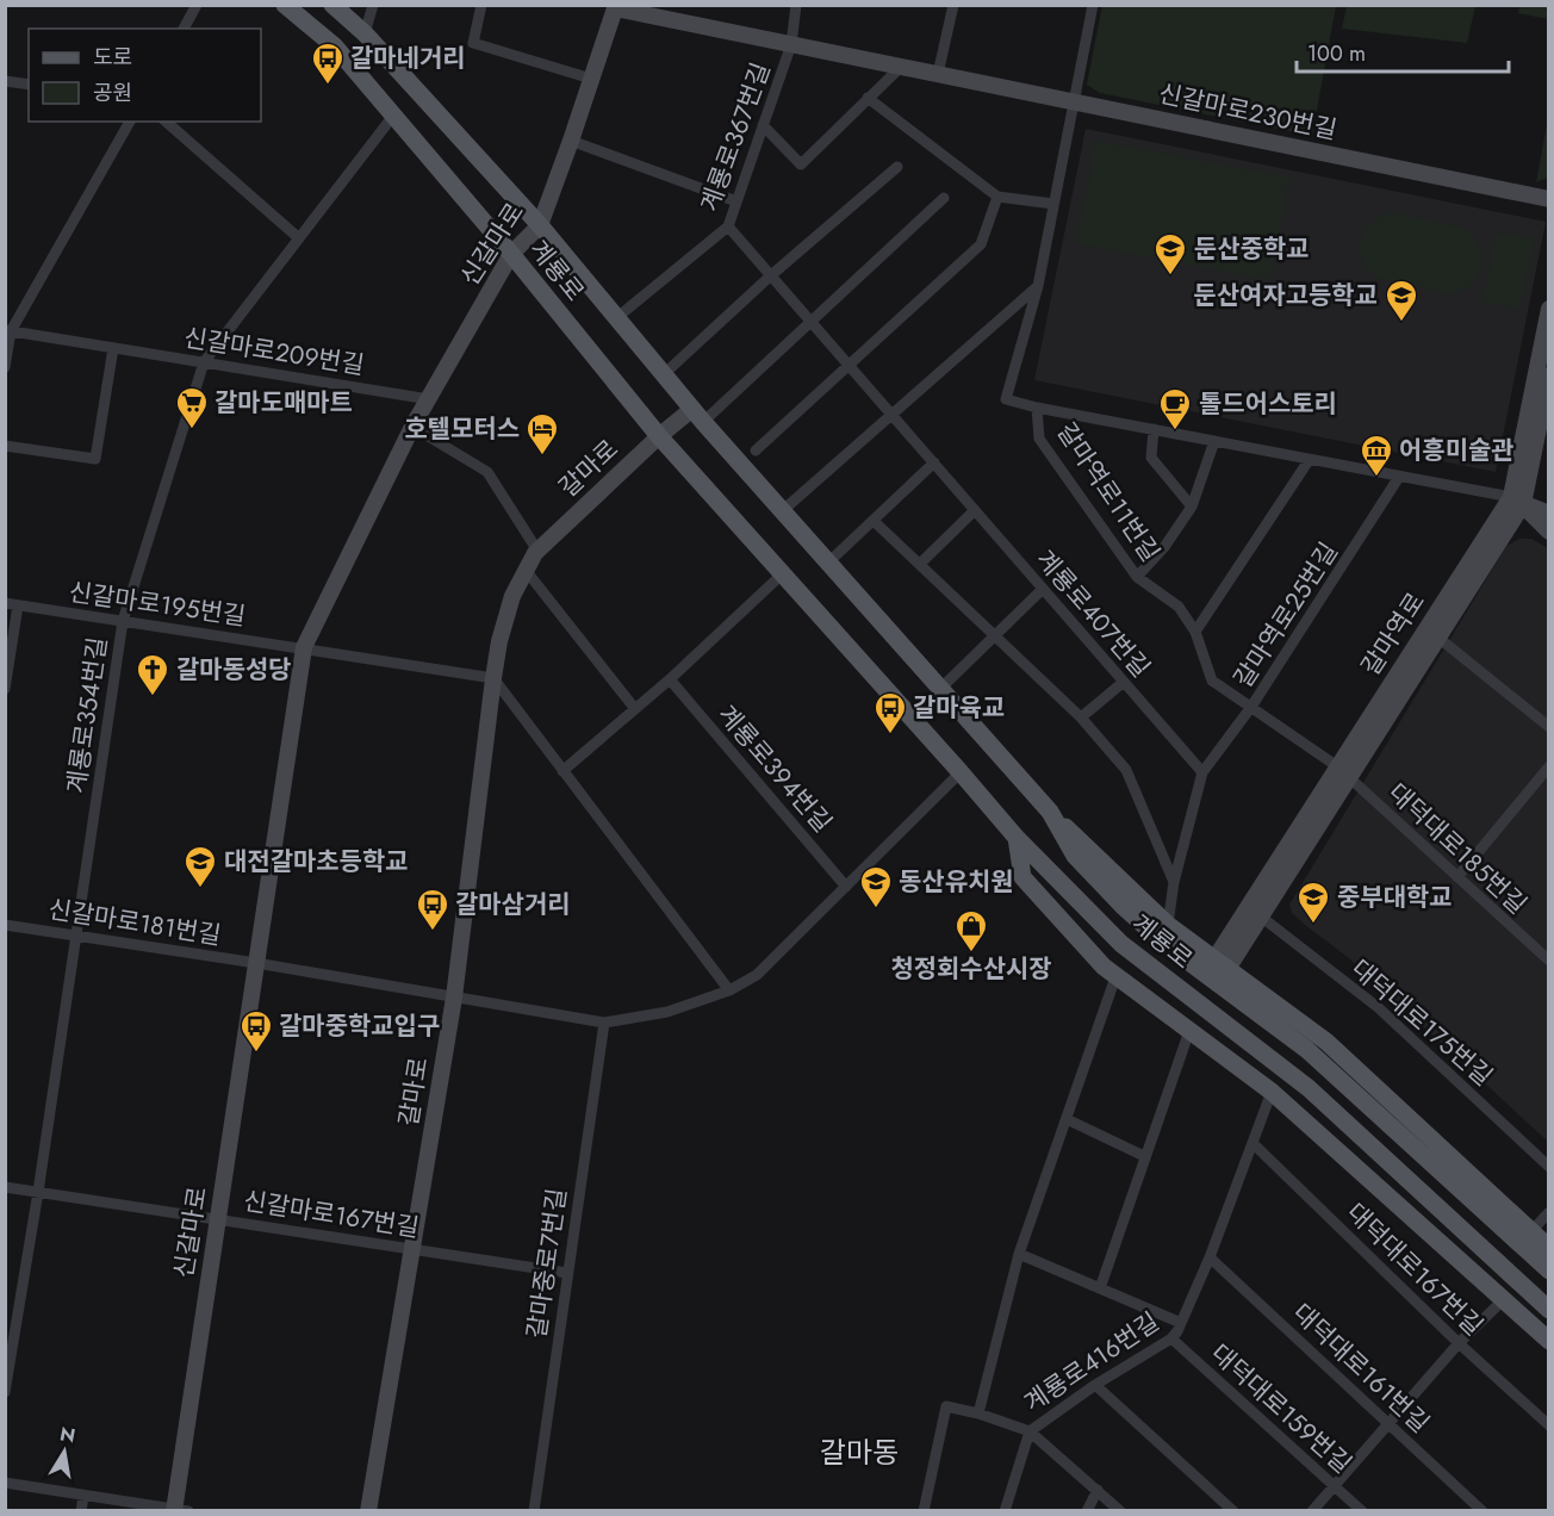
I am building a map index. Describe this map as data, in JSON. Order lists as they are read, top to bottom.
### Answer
{
  "streets": {
    "main road": ["계룡로"],
    "street": [
      "신갈마로230번길",
      "계룡로367번길",
      "신갈마로",
      "신갈마로209번길",
      "갈마로",
      "갈마역로11번길",
      "신갈마로195번길",
      "계룡로407번길",
      "갈마역로25번길",
      "갈마역로",
      "계룡로354번길",
      "계룡로394번길",
      "대덕대로185번길",
      "신갈마로181번길",
      "대덕대로175번길",
      "신갈마로167번길",
      "갈마중로7번길",
      "대덕대로167번길",
      "계룡로416번길",
      "대덕대로161번길",
      "대덕대로159번길"
    ]
  },
  "crossings": [
    ["신갈마로230번길", "계룡로367번길"],
    ["신갈마로230번길", "신갈마로"],
    ["계룡로367번길", "계룡로"],
    ["계룡로367번길", "계룡로407번길"],
    ["신갈마로", "계룡로"],
    ["신갈마로", "신갈마로209번길"],
    ["신갈마로", "신갈마로195번길"],
    ["신갈마로", "신갈마로181번길"],
    ["신갈마로", "신갈마로167번길"],
    ["계룡로", "갈마로"],
    ["계룡로", "계룡로354번길"],
    ["신갈마로209번길", "계룡로354번길"],
    ["갈마로", "신갈마로167번길"],
    ["갈마역로11번길", "갈마역로25번길"],
    ["갈마역로11번길", "갈마역로"],
    ["갈마역로11번길", "대덕대로185번길"],
    ["신갈마로195번길", "계룡로354번길"],
    ["계룡로407번길", "갈마역로25번길"],
    ["갈마역로", "대덕대로185번길"],
    ["갈마역로", "대덕대로175번길"],
    ["계룡로354번길", "신갈마로181번길"],
    ["계룡로354번길", "신갈마로167번길"],
    ["신갈마로167번길", "갈마중로7번길"],
    ["대덕대로167번길", "계룡로416번길"],
    ["계룡로416번길", "대덕대로161번길"],
    ["계룡로416번길", "대덕대로159번길"]
  ],
  "districts": ["갈마동"],
  "places": {
    "bus stop": [
      "갈마네거리",
      "갈마육교",
      "갈마삼거리",
      "갈마중학교입구"
    ],
    "school or university": [
      "둔산중학교",
      "둔산여자고등학교",
      "대전갈마초등학교",
      "동산유치원",
      "중부대학교"
    ],
    "supermarket": ["갈마도매마트"],
    "cafe": ["톨드어스토리"],
    "hotel": ["호텔모터스"],
    "museum": ["어흥미술관"],
    "church": ["갈마동성당"],
    "shop": ["청정회수산시장"]
  },
  "legend": ["도로", "공원"],
  "scale_bar": "100 m",
  "north": "top"
}
